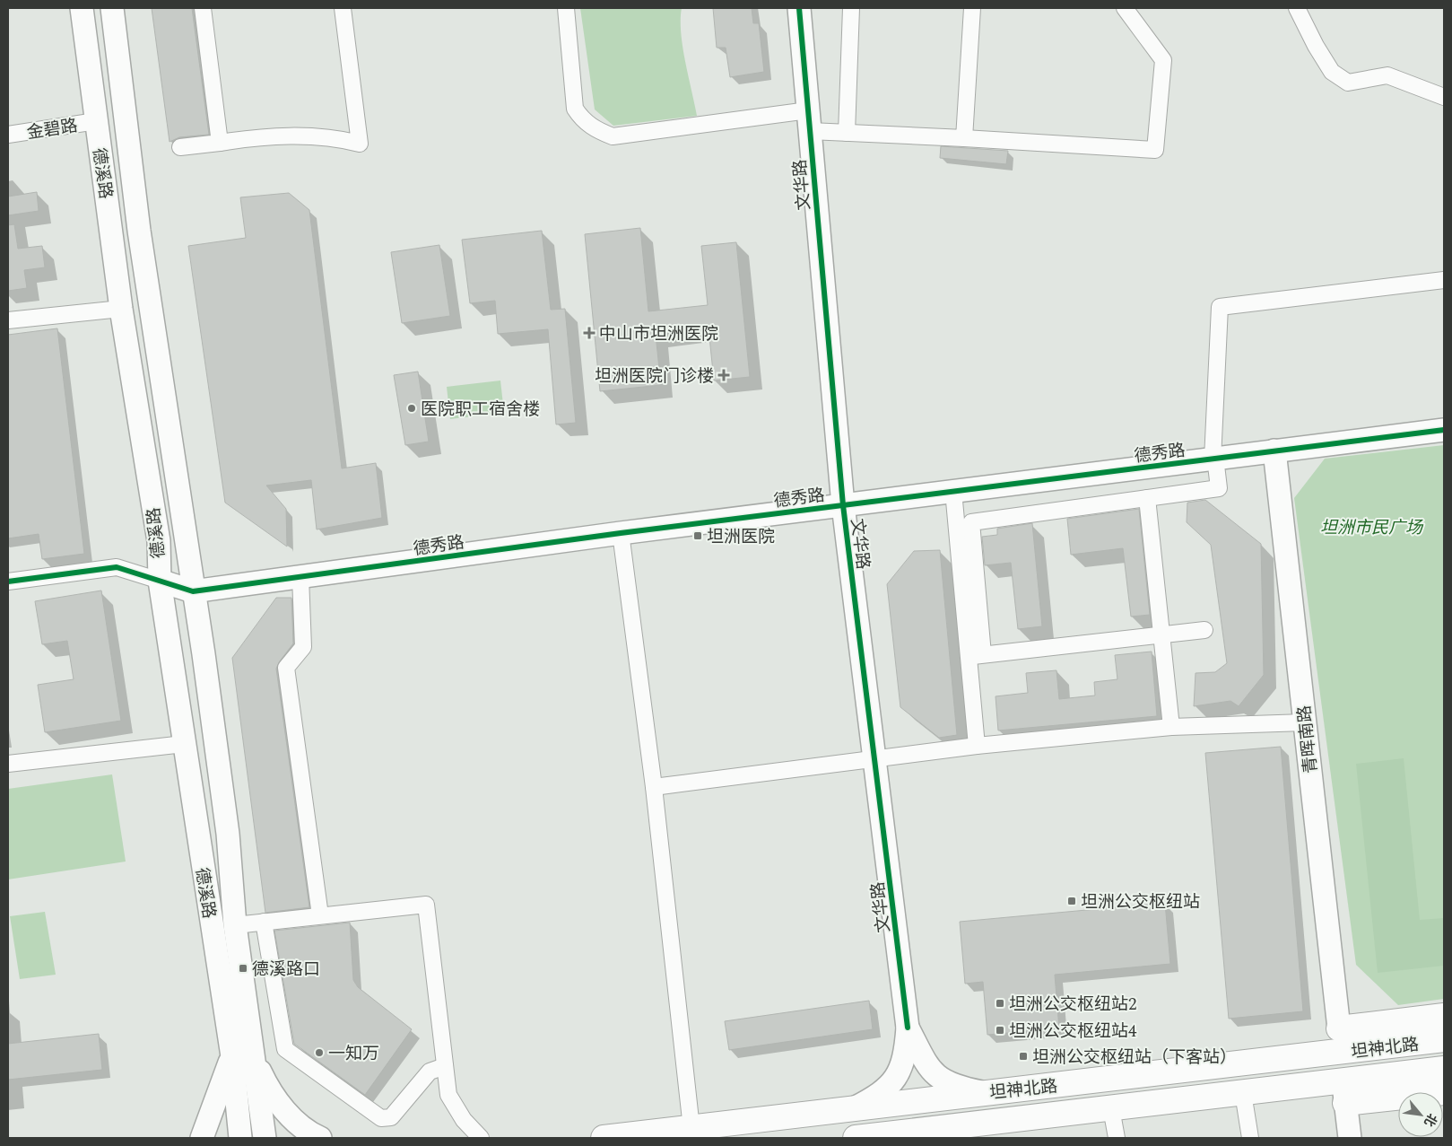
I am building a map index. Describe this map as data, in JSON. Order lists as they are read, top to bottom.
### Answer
{
  "streets": {
    "main road": ["坦神北路"],
    "street": [
      "金碧路",
      "德溪路",
      "文华路",
      "德秀路",
      "青晖南路"
    ]
  },
  "crossings": [
    ["金碧路", "德溪路"],
    ["德溪路", "德秀路"],
    ["文华路", "德秀路"],
    ["德秀路", "青晖南路"]
  ],
  "parks": ["坦洲市民广场"],
  "places": {
    "health": ["中山市坦洲医院", "坦洲医院门诊楼"],
    "other": ["医院职工宿舍楼", "一知万"],
    "transit": [
      "坦洲医院",
      "坦洲公交枢纽站",
      "德溪路口",
      "坦洲公交枢纽站2",
      "坦洲公交枢纽站4",
      "坦洲公交枢纽站（下客站）"
    ]
  },
  "north": "bottom right"
}
